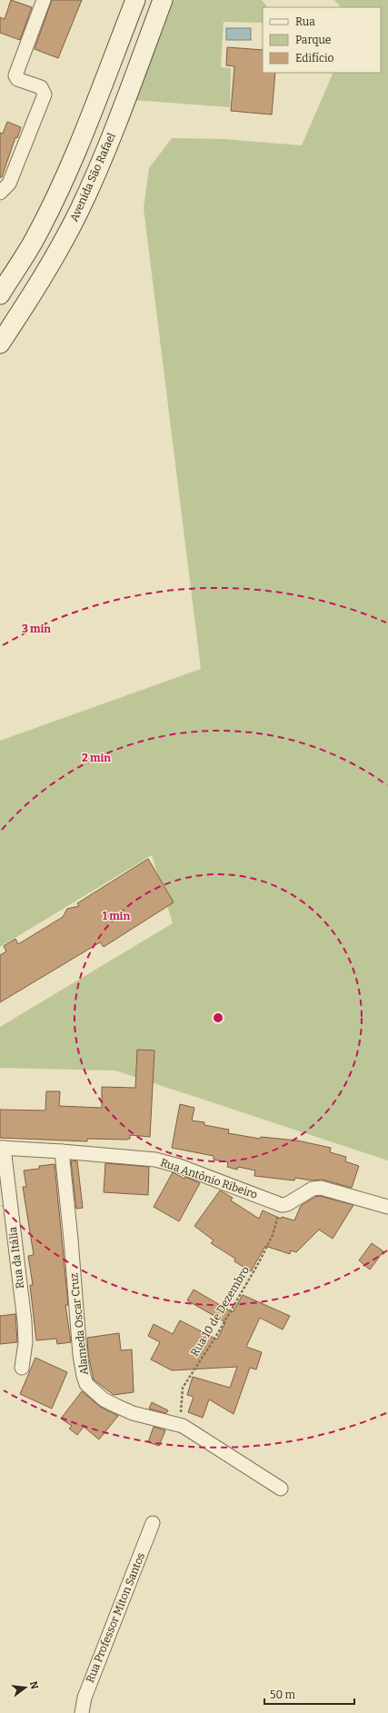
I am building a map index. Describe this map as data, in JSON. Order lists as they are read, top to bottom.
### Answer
{
  "streets": {
    "main road": ["Avenida São Rafael"],
    "street": [
      "Rua Antônio Ribeiro",
      "Rua da Itália",
      "Alameda Oscar Cruz",
      "Rua Professor Miton Santos"
    ],
    "path": ["Rua 10 de Dezembro"]
  },
  "crossings": [
    ["Rua Antônio Ribeiro", "Rua da Itália"],
    ["Rua Antônio Ribeiro", "Rua 10 de Dezembro"],
    ["Rua Antônio Ribeiro", "Alameda Oscar Cruz"],
    ["Rua 10 de Dezembro", "Alameda Oscar Cruz"]
  ],
  "legend": ["Rua", "Parque", "Edifício"],
  "scale_bar": "50 m",
  "north": "right",
  "rings": ["3 min", "2 min", "1 min"]
}
